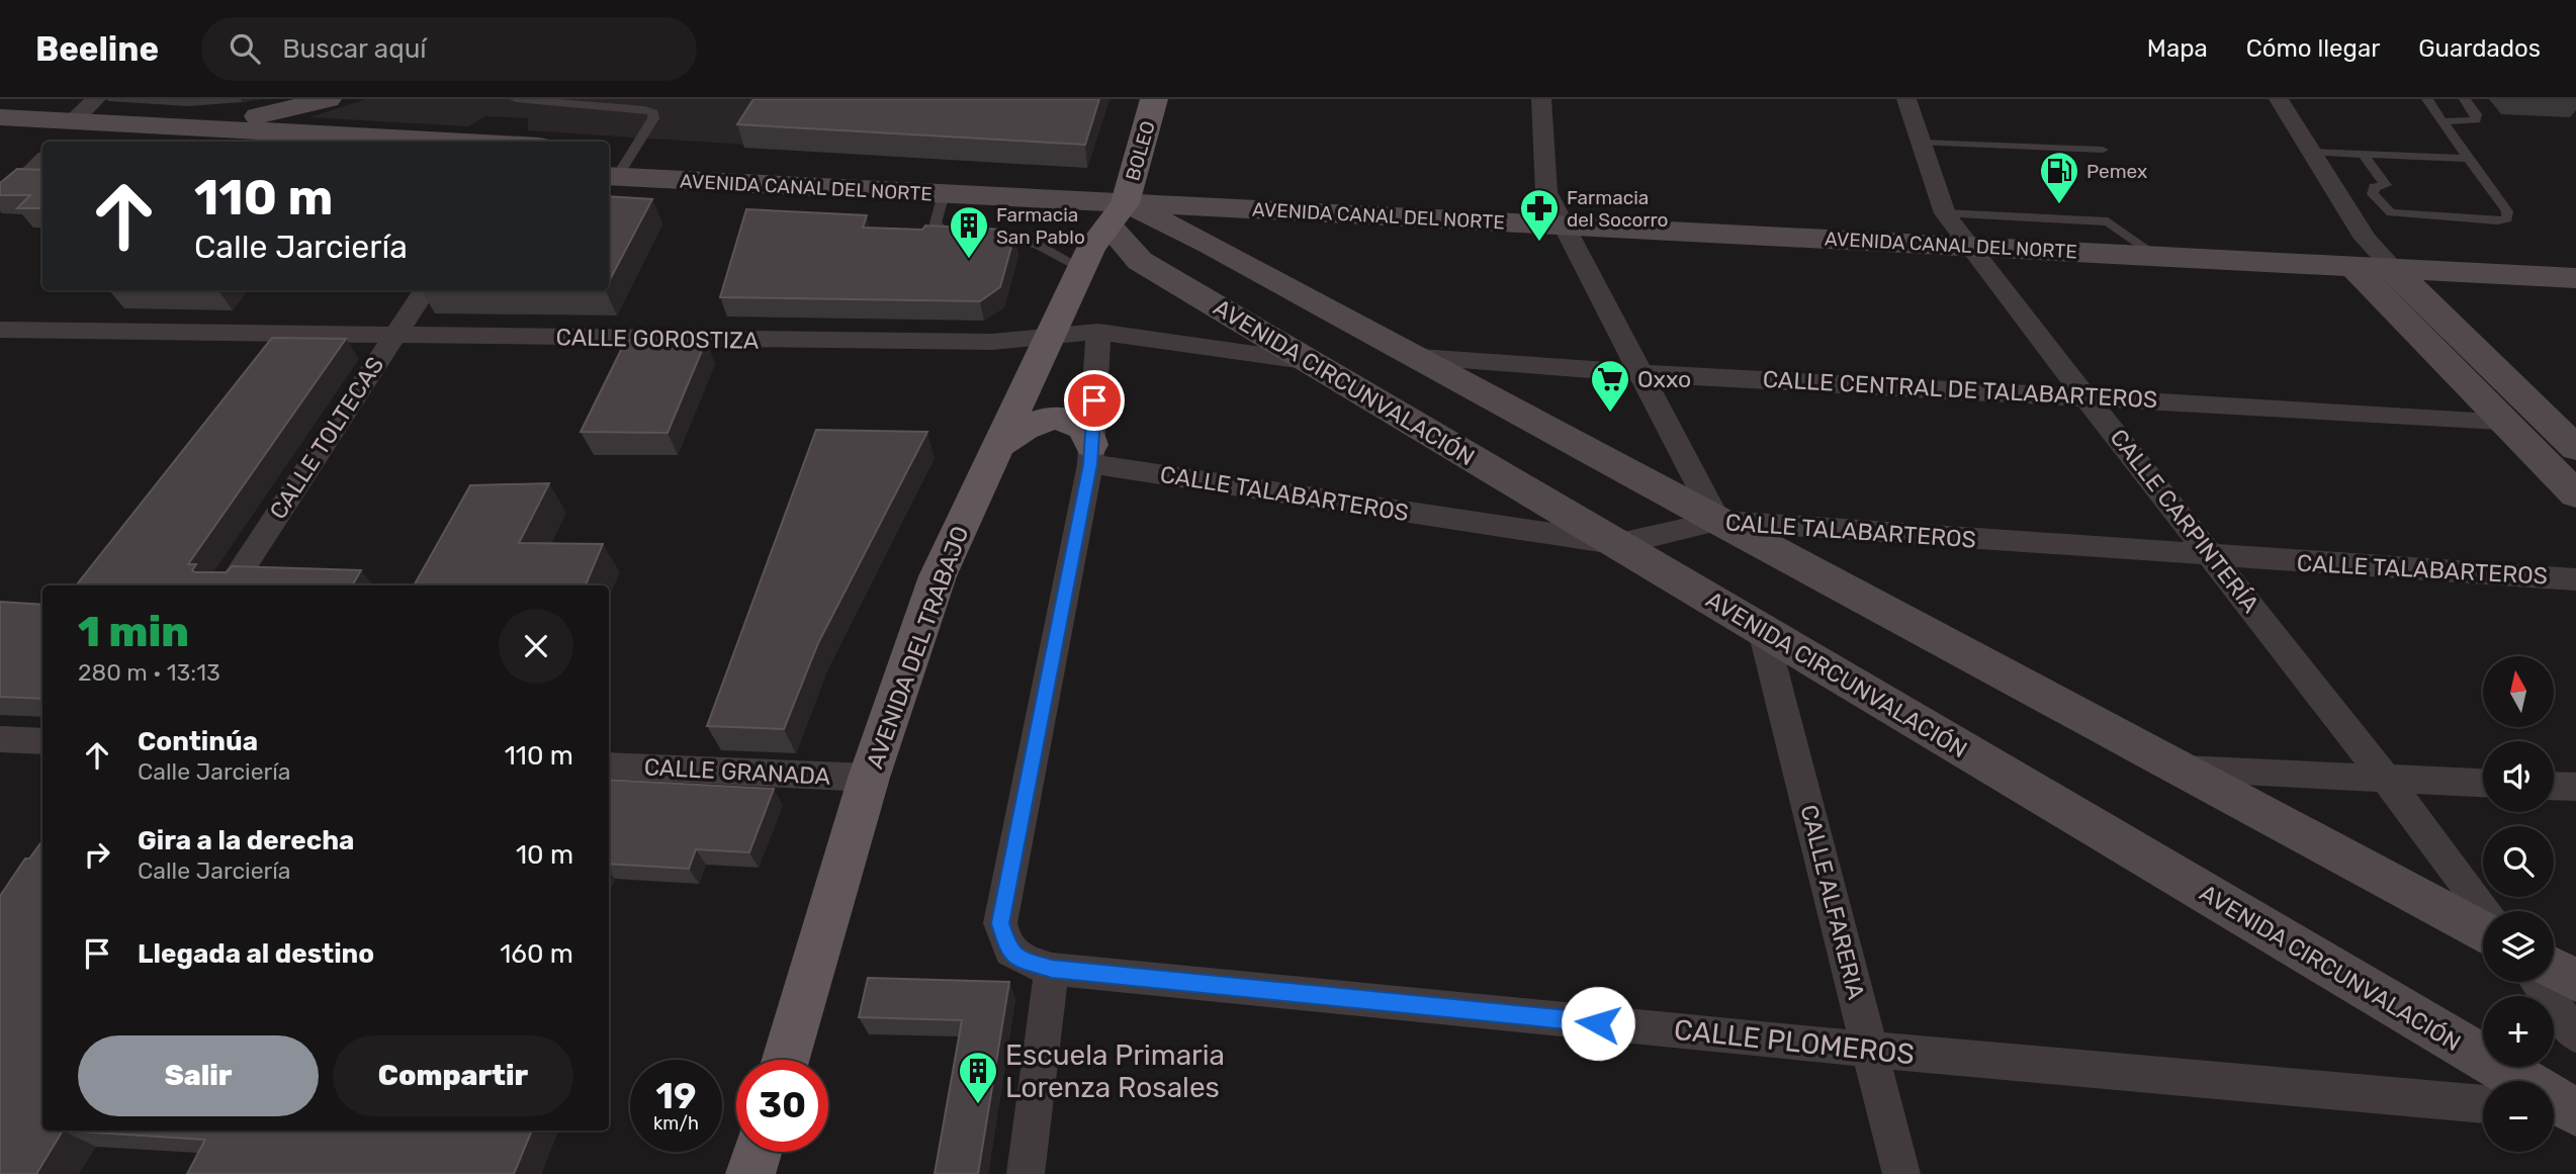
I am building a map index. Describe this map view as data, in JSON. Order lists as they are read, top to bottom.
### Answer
{
  "streets": {
    "main road": [
      "BOLEO",
      "AVENIDA CANAL DEL NORTE",
      "AVENIDA CIRCUNVALACIÓN",
      "AVENIDA DEL TRABAJO"
    ],
    "street": [
      "CALLE GOROSTIZA",
      "CALLE CENTRAL DE TALABARTEROS",
      "CALLE TOLTECAS",
      "CALLE TALABARTEROS",
      "CALLE CARPINTERÍA",
      "CALLE GRANADA",
      "CALLE ALFARERIA",
      "CALLE PLOMEROS"
    ]
  },
  "crossings": [
    ["BOLEO", "AVENIDA CANAL DEL NORTE"],
    ["BOLEO", "AVENIDA CIRCUNVALACIÓN"],
    ["BOLEO", "AVENIDA DEL TRABAJO"],
    ["AVENIDA CANAL DEL NORTE", "AVENIDA CIRCUNVALACIÓN"],
    ["AVENIDA CANAL DEL NORTE", "CALLE CARPINTERÍA"],
    ["AVENIDA CANAL DEL NORTE", "AVENIDA DEL TRABAJO"],
    ["CALLE GOROSTIZA", "AVENIDA CIRCUNVALACIÓN"],
    ["CALLE GOROSTIZA", "CALLE TOLTECAS"],
    ["CALLE GOROSTIZA", "AVENIDA DEL TRABAJO"],
    ["AVENIDA CIRCUNVALACIÓN", "CALLE TALABARTEROS"],
    ["AVENIDA CIRCUNVALACIÓN", "AVENIDA DEL TRABAJO"],
    ["AVENIDA CIRCUNVALACIÓN", "CALLE ALFARERIA"],
    ["CALLE CENTRAL DE TALABARTEROS", "CALLE CARPINTERÍA"],
    ["CALLE TALABARTEROS", "CALLE CARPINTERÍA"],
    ["CALLE TALABARTEROS", "CALLE PLOMEROS"],
    ["AVENIDA DEL TRABAJO", "CALLE GRANADA"],
    ["CALLE ALFARERIA", "CALLE PLOMEROS"]
  ],
  "places": {
    "fuel station": ["Pemex"],
    "pharmacy": ["Farmacia del Socorro"],
    "building": ["Farmacia San Pablo", "Escuela Primaria Lorenza Rosales"],
    "supermarket": ["Oxxo"]
  },
  "north": "top",
  "page": {
    "header": "Beeline",
    "search": "Buscar aquí",
    "nav": ["Mapa", "Cómo llegar", "Guardados"],
    "turn": ["110 m", "Calle Jarciería"],
    "heading": ["1 min", "280 m · 13:13"],
    "map_buttons": ["+", "−"],
    "list": [
      {
        "name": "Continúa",
        "note": "Calle Jarciería",
        "value": "110 m"
      },
      {
        "name": "Gira a la derecha",
        "note": "Calle Jarciería",
        "value": "10 m"
      },
      {
        "name": "Llegada al destino",
        "value": "160 m"
      }
    ],
    "buttons": ["Salir", "Compartir"],
    "speed": "19 km/h",
    "limit": "30"
  }
}
